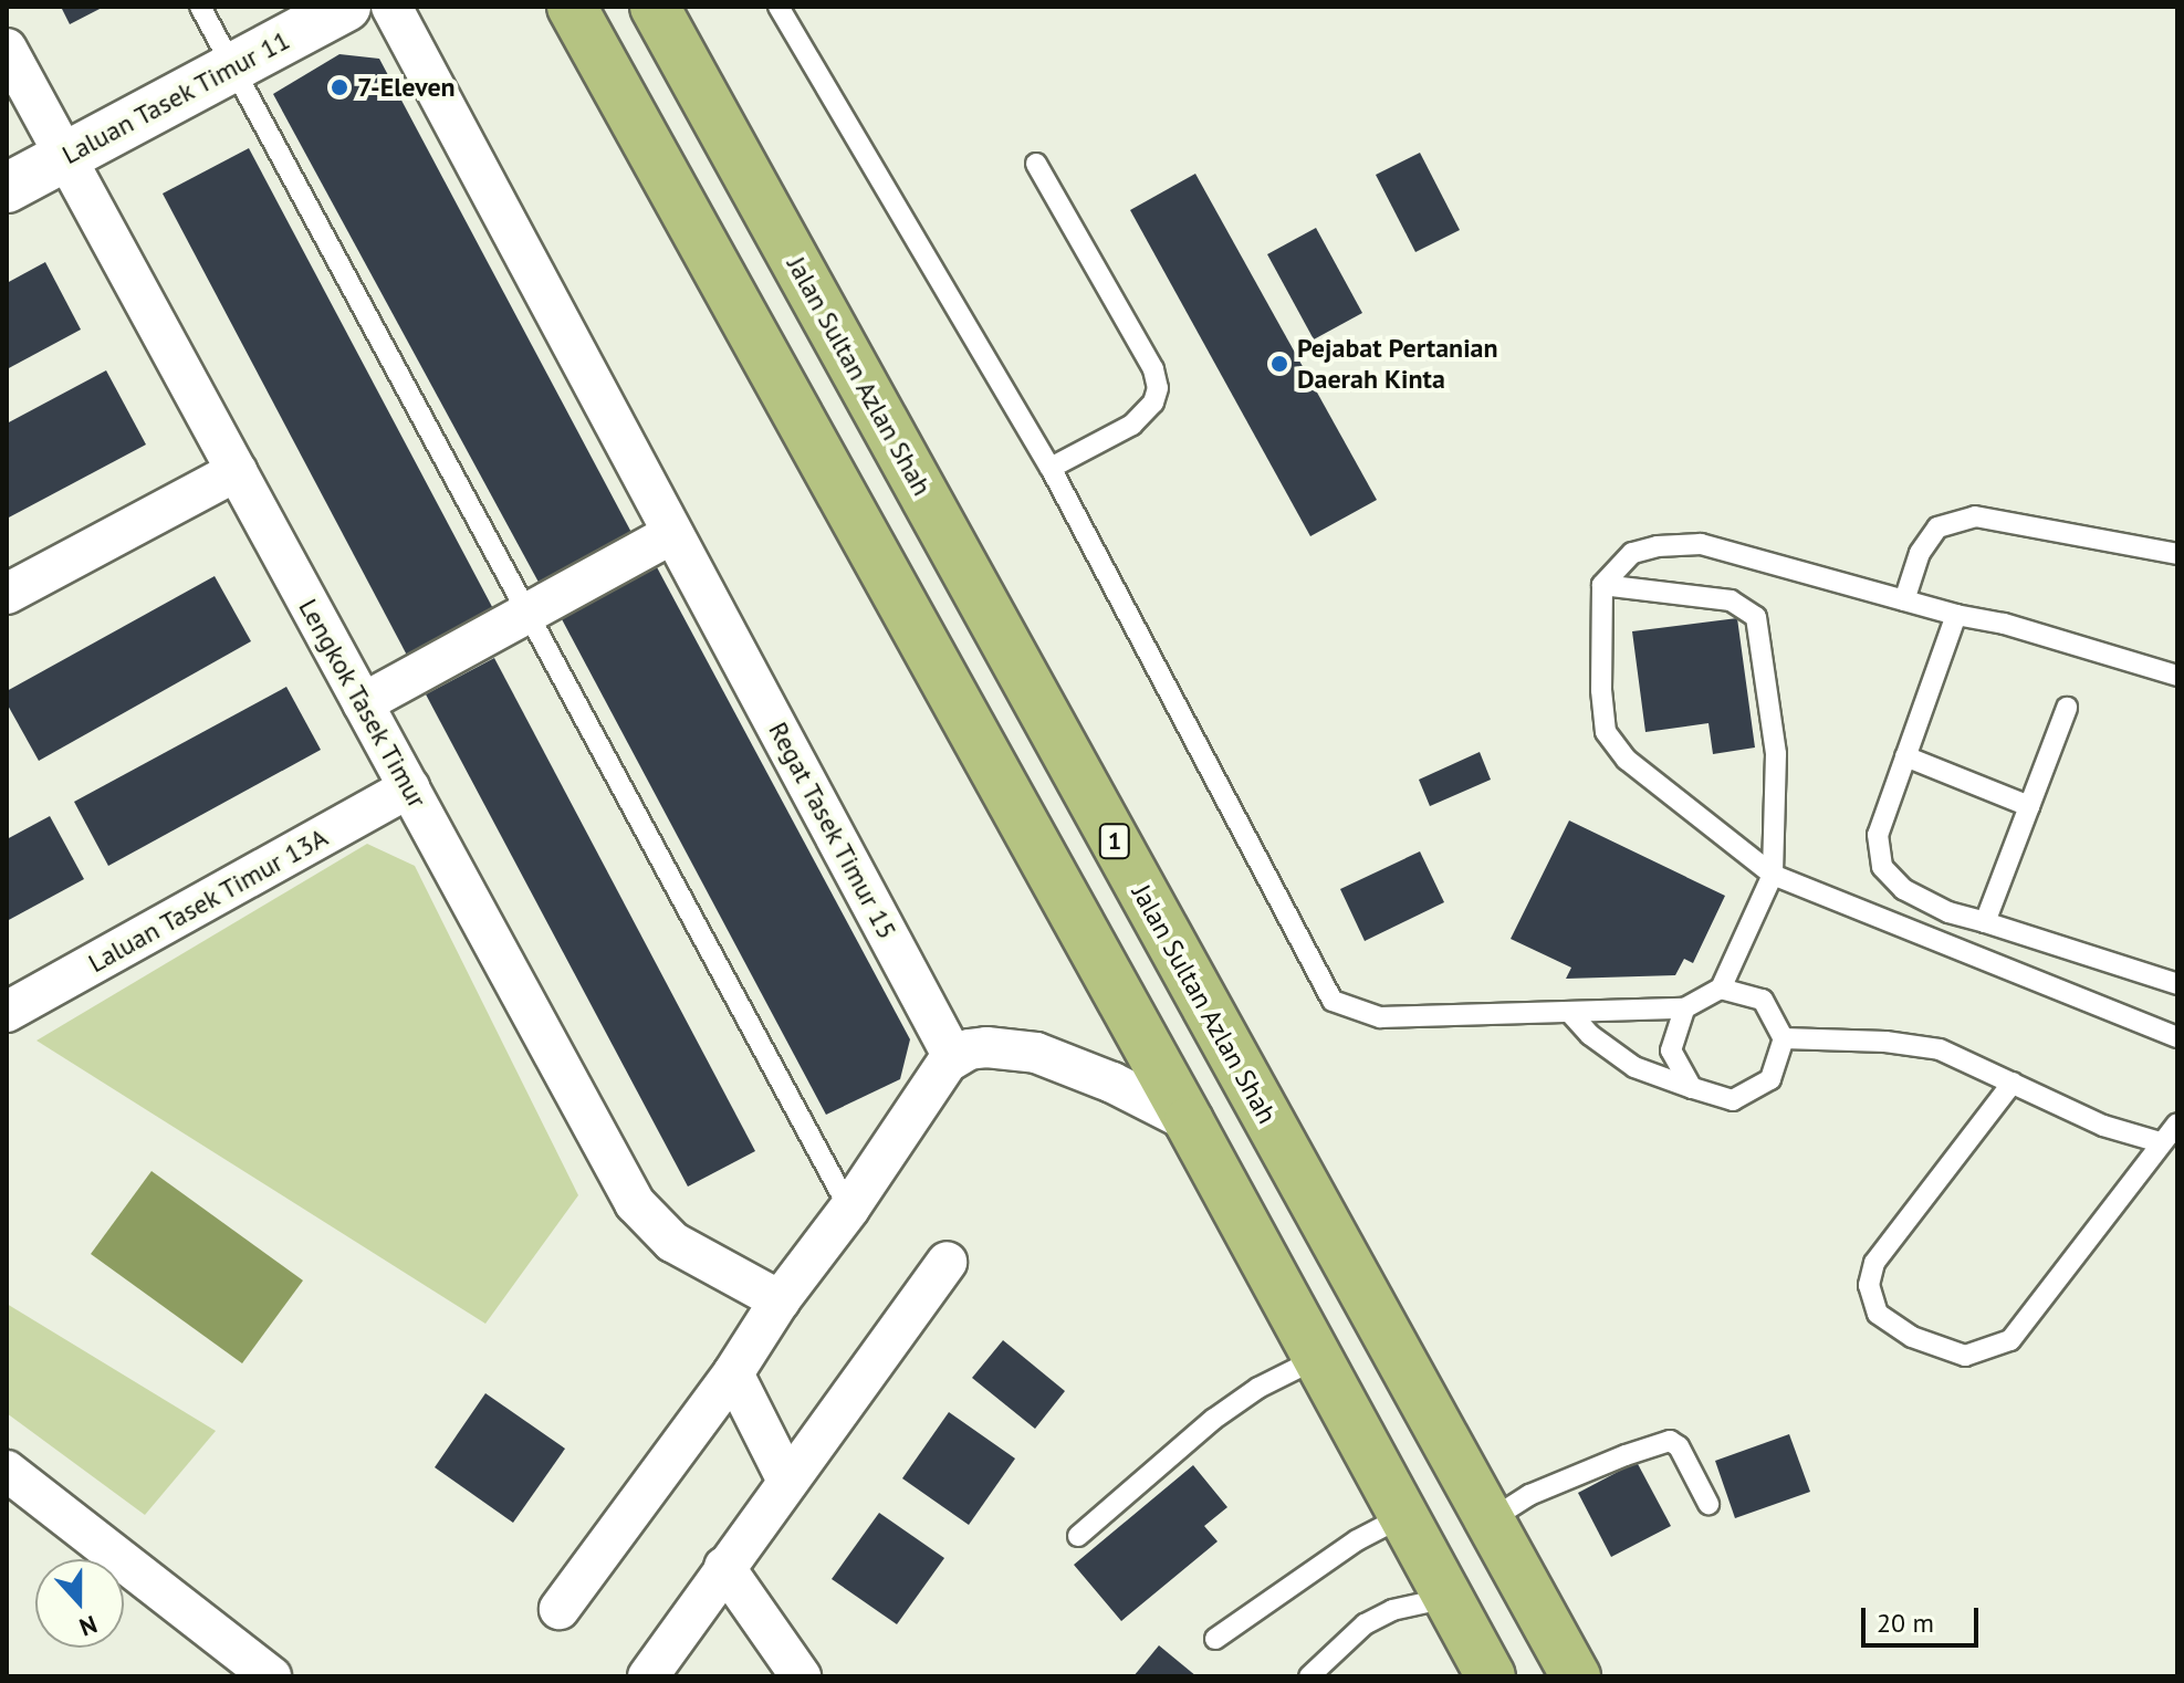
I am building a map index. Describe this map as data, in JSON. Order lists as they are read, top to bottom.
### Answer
{
  "streets": {
    "main road": ["Jalan Sultan Azlan Shah", "1"],
    "street": [
      "Laluan Tasek Timur 11",
      "Lengkok Tasek Timur",
      "Regat Tasek Timur 15",
      "Laluan Tasek Timur 13A"
    ]
  },
  "crossings": [
    ["Laluan Tasek Timur 11", "Lengkok Tasek Timur"],
    ["Lengkok Tasek Timur", "Laluan Tasek Timur 13A"]
  ],
  "places": ["7-Eleven", "Pejabat Pertanian Daerah Kinta"],
  "scale_bar": "20 m",
  "north": "bottom"
}
